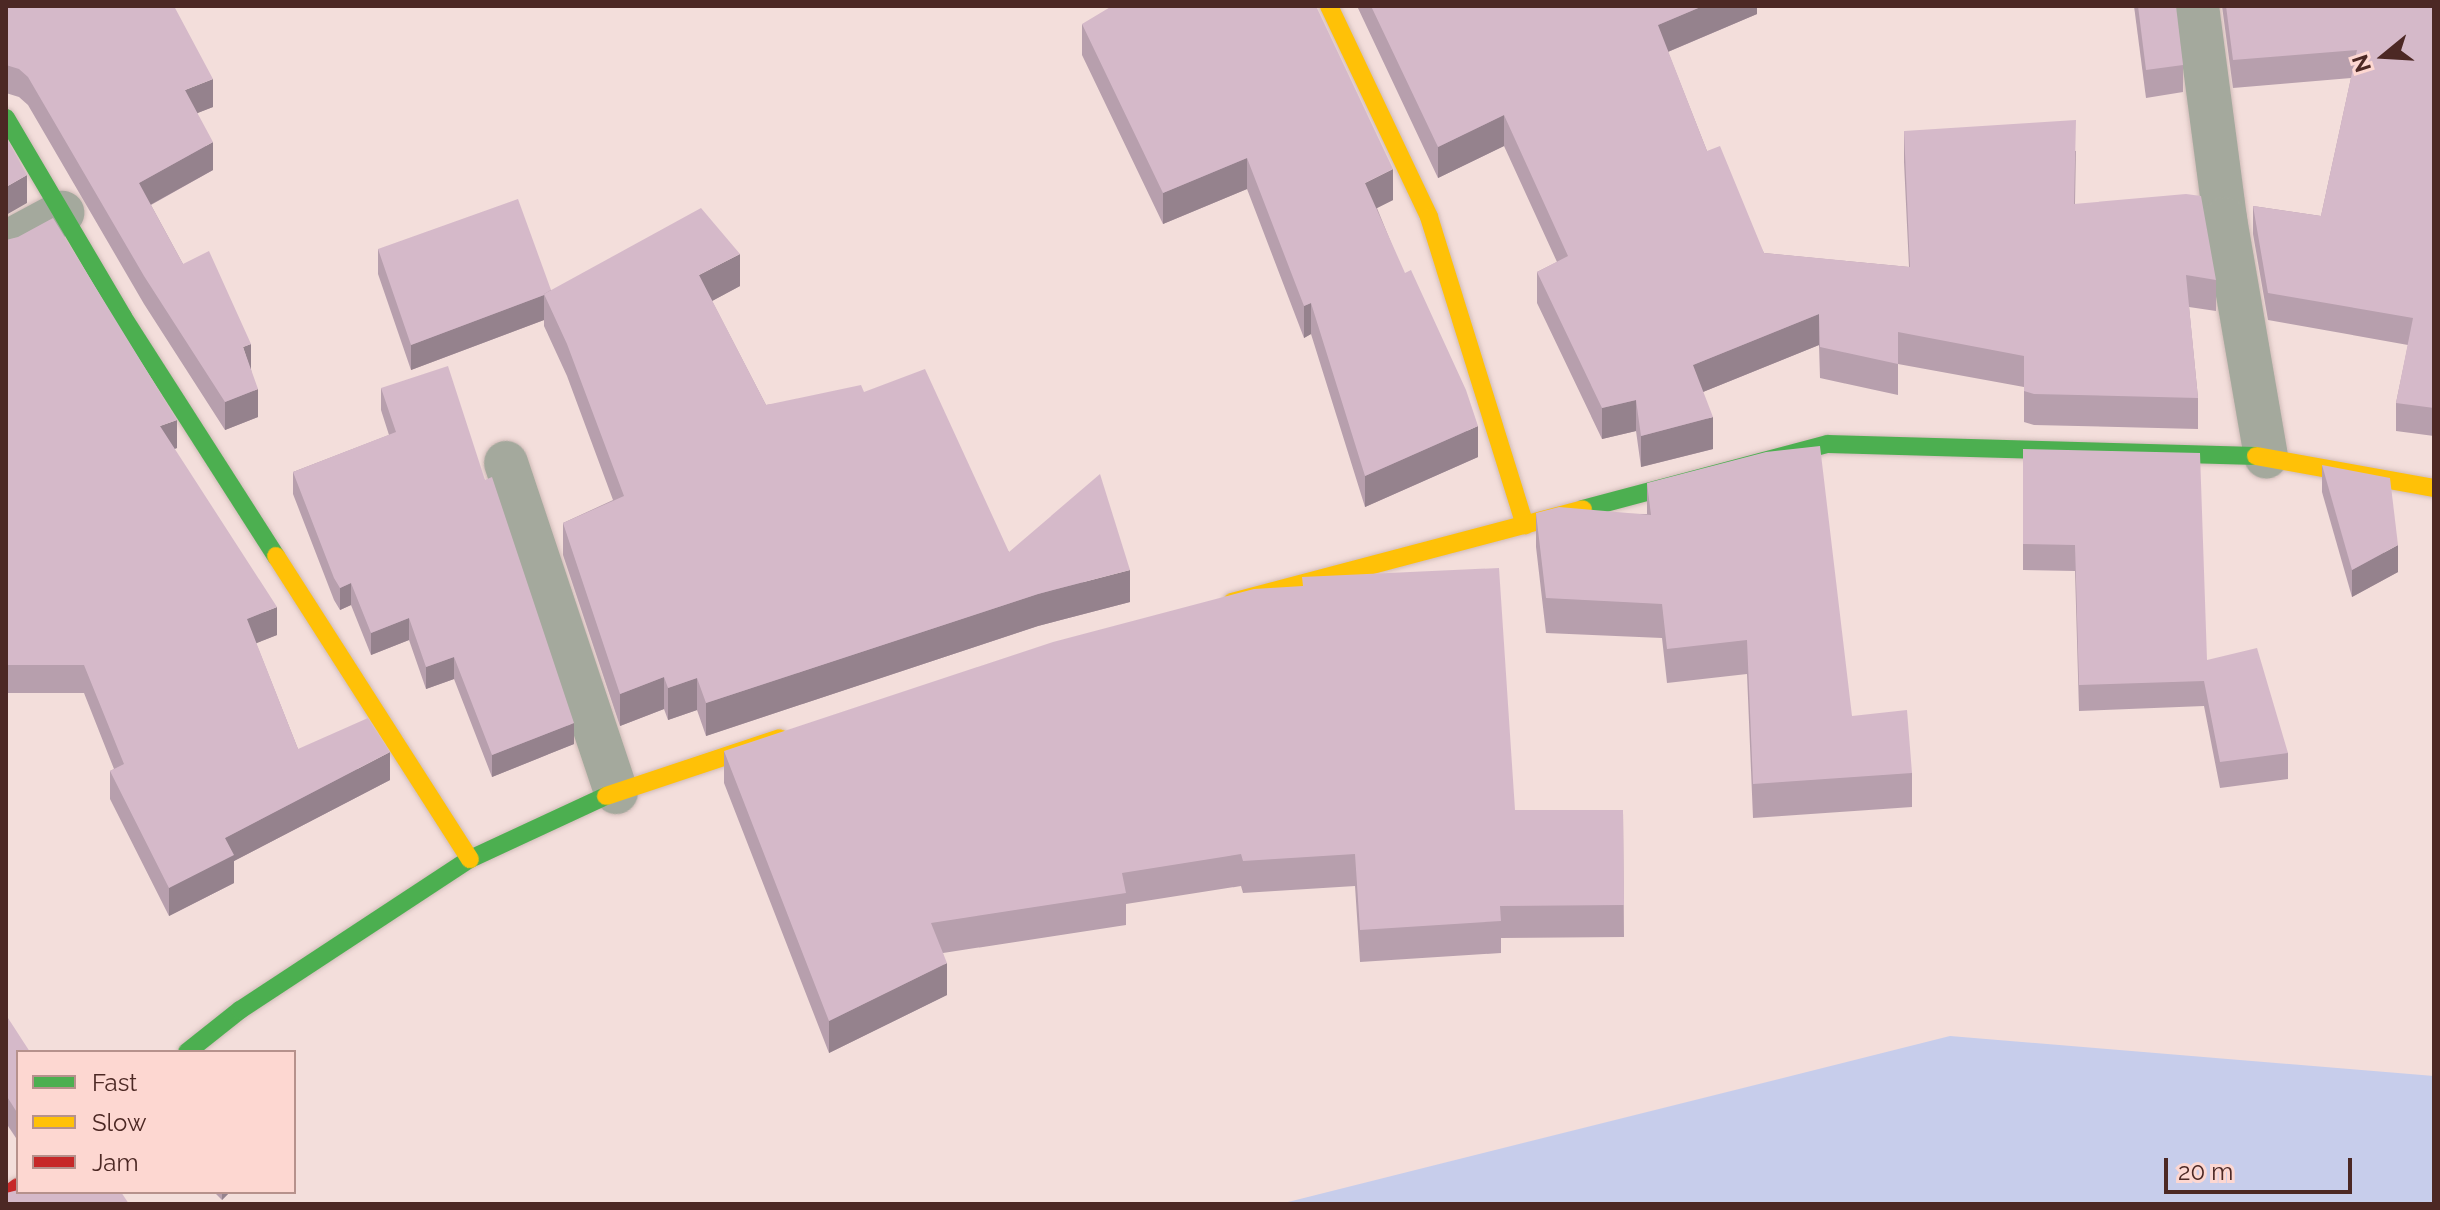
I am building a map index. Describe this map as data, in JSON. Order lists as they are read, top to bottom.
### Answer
{
  "legend": ["Fast", "Slow", "Jam"],
  "scale_bar": "20 m",
  "north": "left"
}
